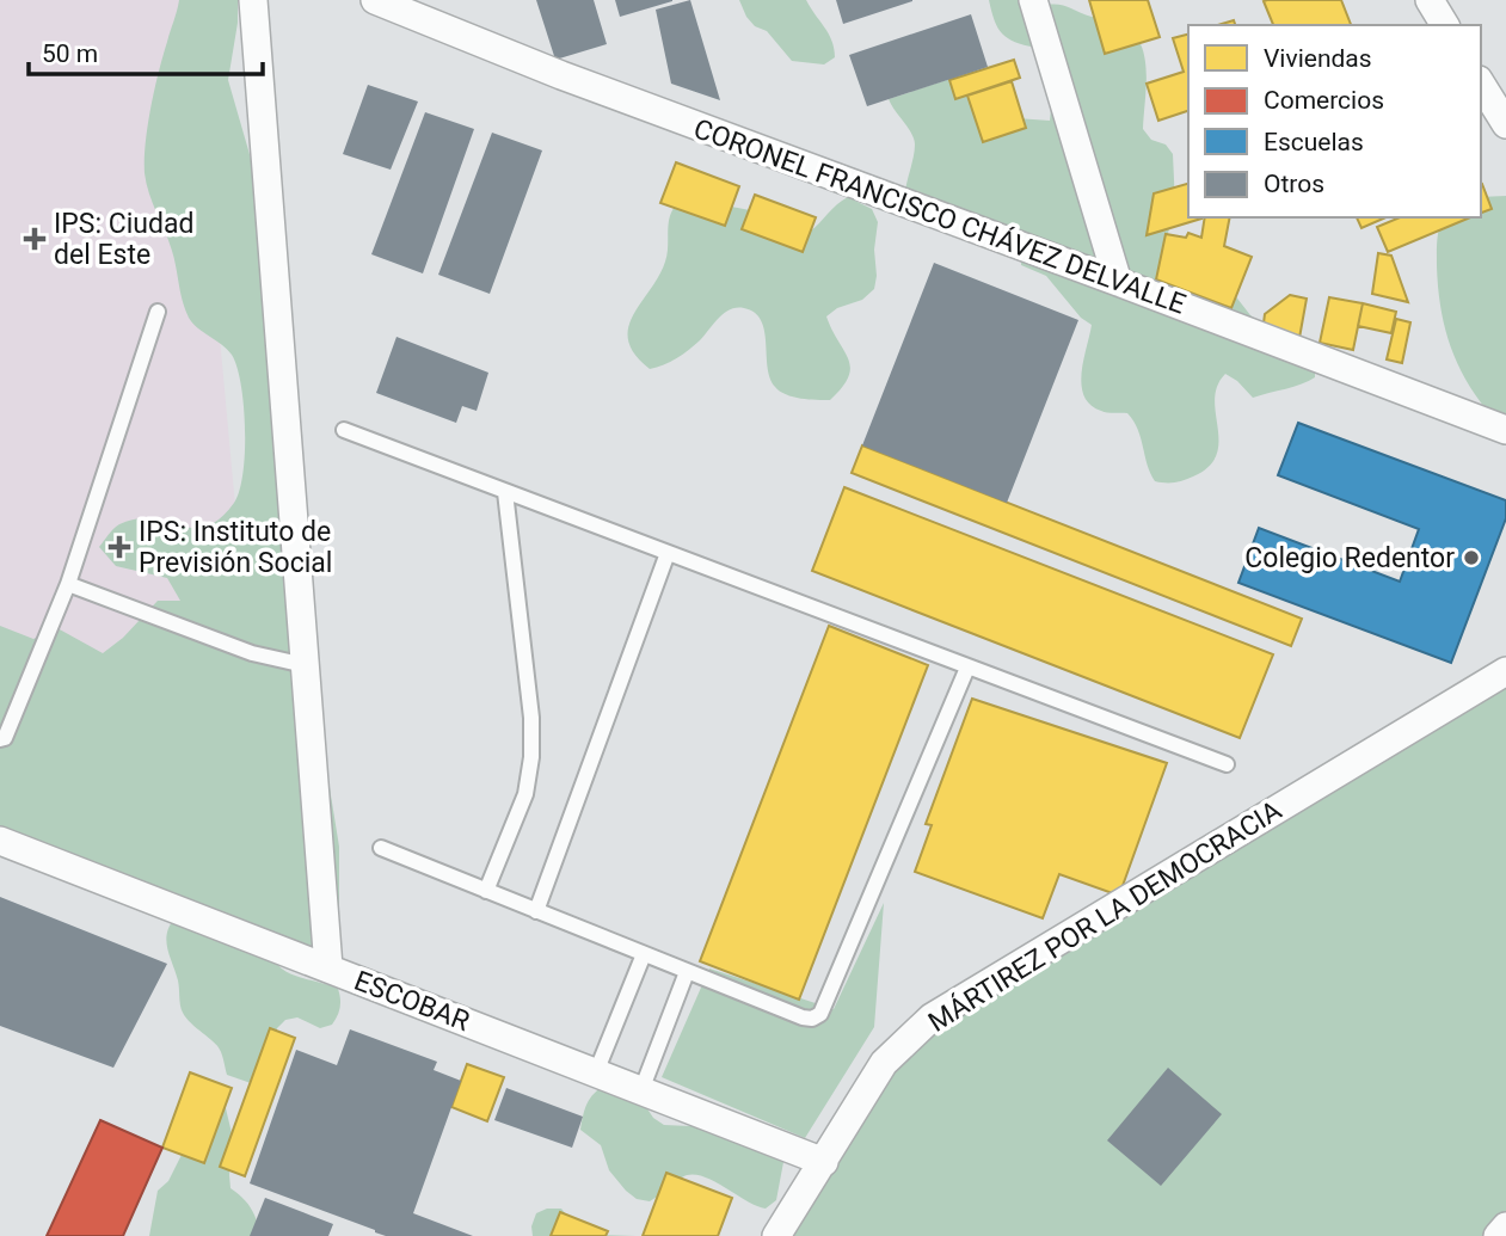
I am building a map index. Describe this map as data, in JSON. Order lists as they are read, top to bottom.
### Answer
{
  "streets": {
    "street": ["CORONEL FRANCISCO CHÁVEZ DELVALLE", "MÁRTIREZ POR LA DEMOCRACIA", "ESCOBAR"]
  },
  "crossings": [
    ["MÁRTIREZ POR LA DEMOCRACIA", "ESCOBAR"]
  ],
  "places": {
    "health": ["IPS: Ciudad del Este", "IPS: Instituto de Previsión Social"],
    "other": ["Colegio Redentor"]
  },
  "legend": [
    "Viviendas",
    "Comercios",
    "Escuelas",
    "Otros"
  ],
  "scale_bar": "50 m"
}
